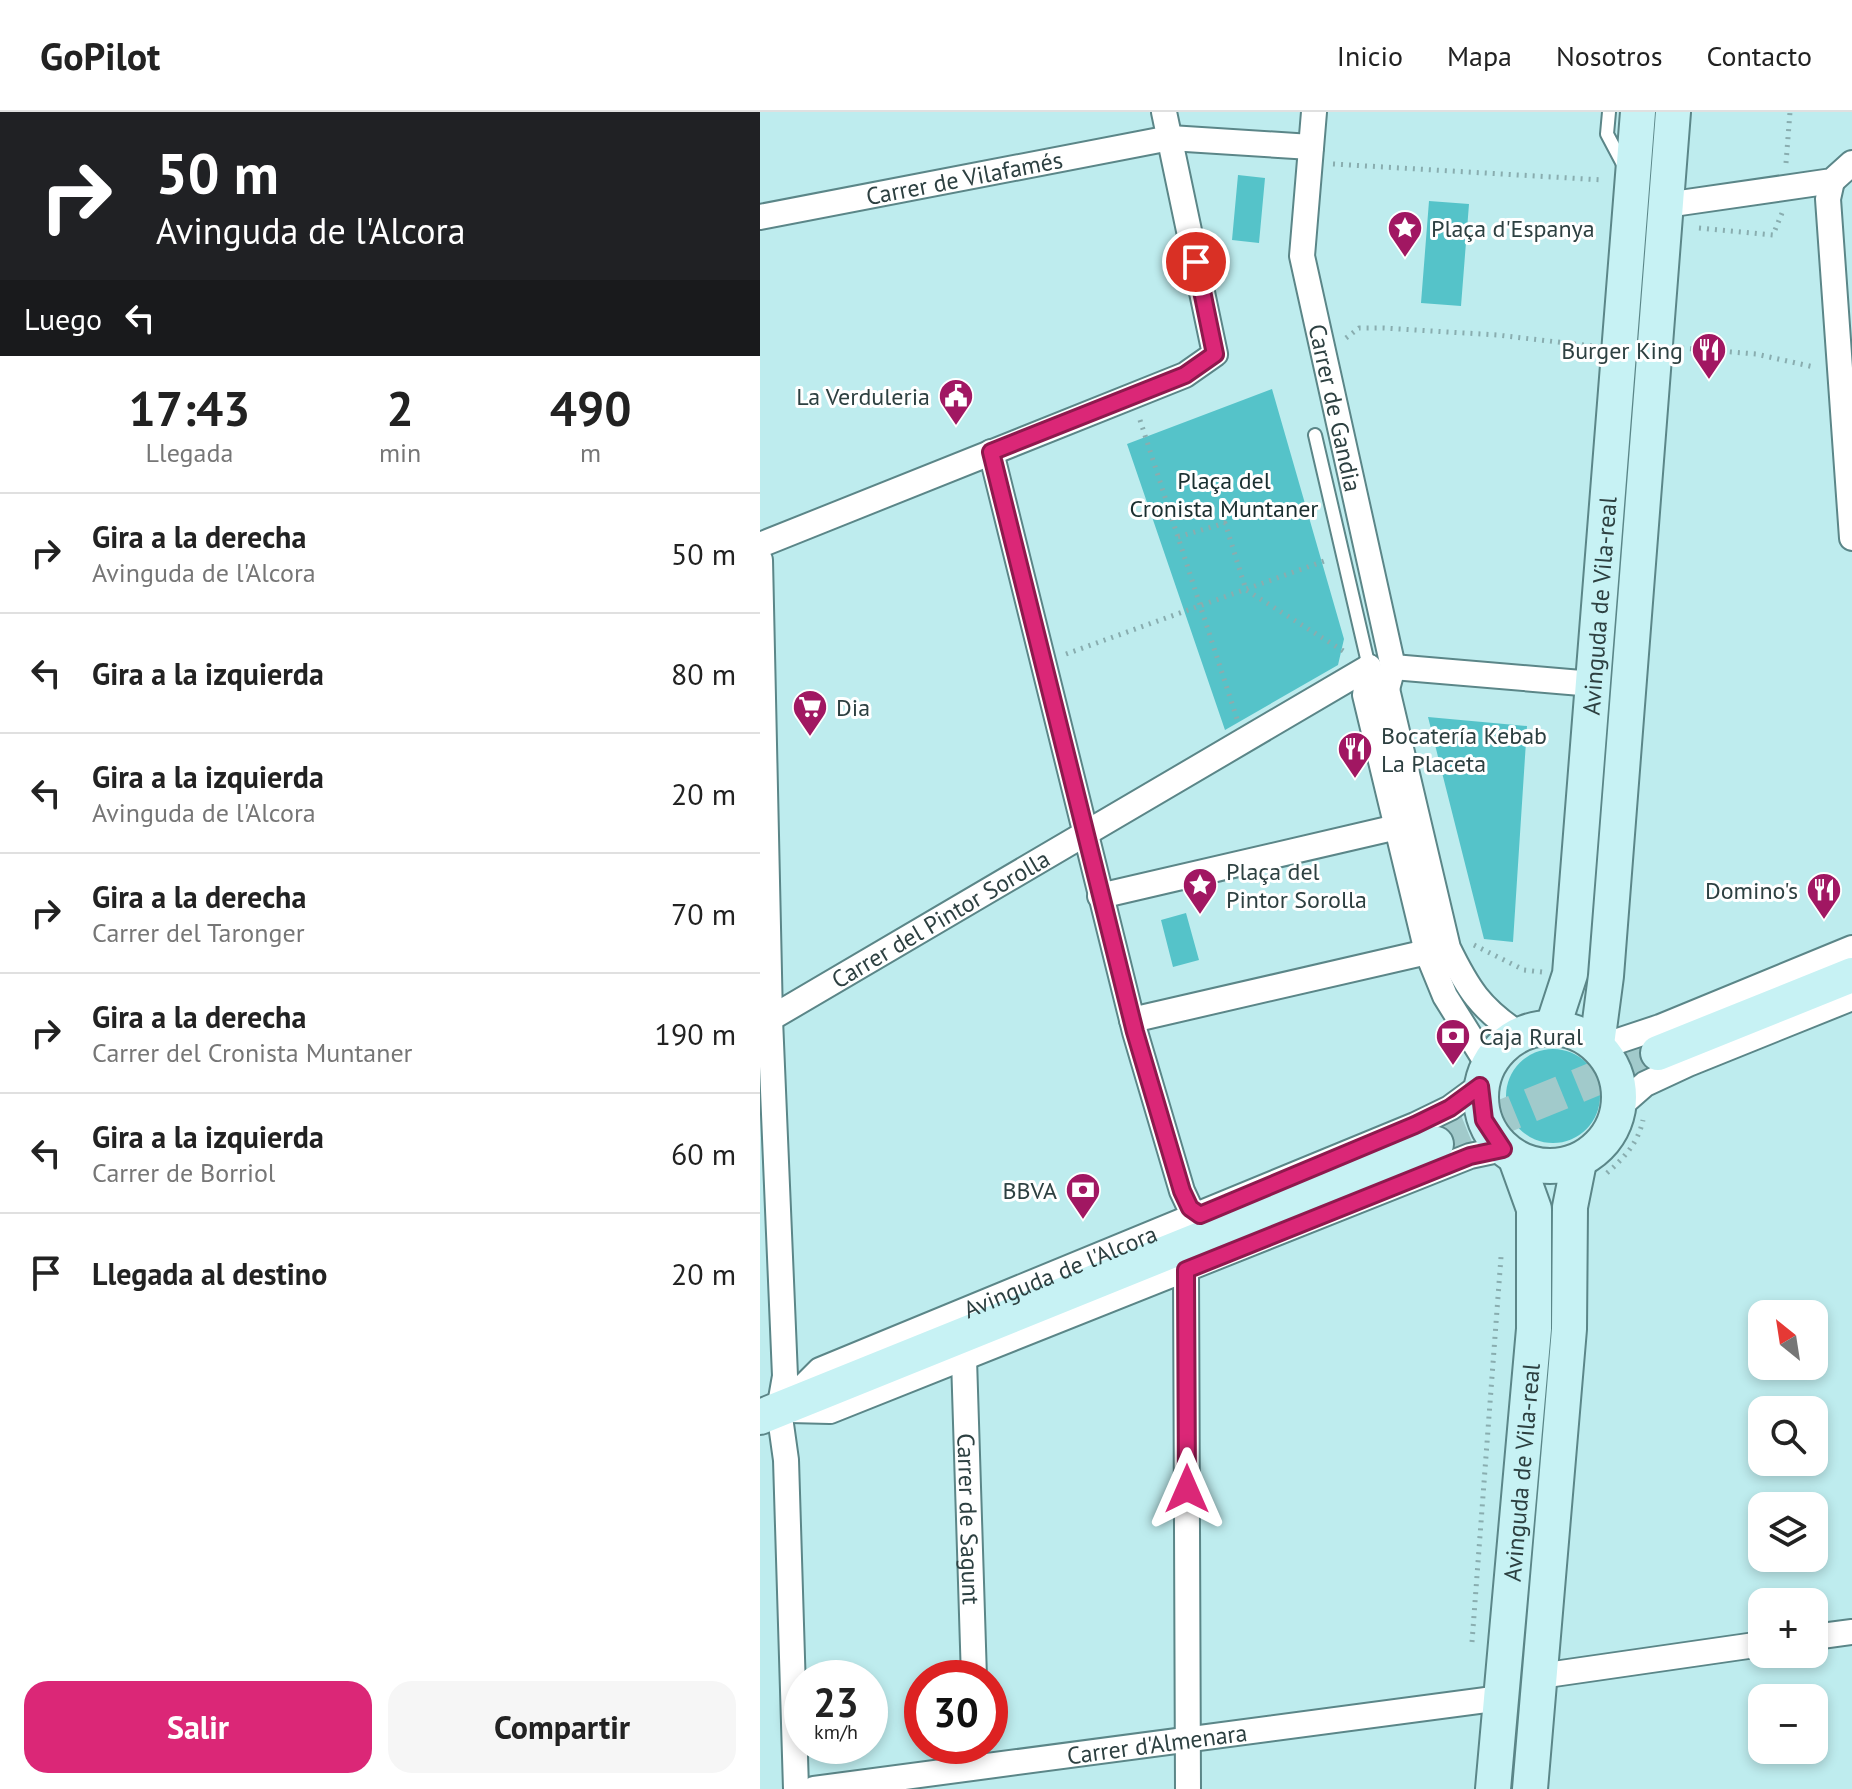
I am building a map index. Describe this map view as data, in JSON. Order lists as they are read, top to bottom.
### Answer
{
  "streets": {
    "main road": ["Avinguda de Vila-real", "Avinguda de l'Alcora"],
    "street": [
      "Carrer de Vilafamés",
      "Carrer de Gandia",
      "Carrer del Pintor Sorolla",
      "Carrer de Sagunt",
      "Carrer d'Almenara"
    ]
  },
  "crossings": [
    ["Carrer de Gandia", "Avinguda de Vila-real"],
    ["Carrer de Gandia", "Carrer del Pintor Sorolla"],
    ["Carrer de Gandia", "Avinguda de l'Alcora"],
    ["Avinguda de Vila-real", "Avinguda de l'Alcora"],
    ["Avinguda de Vila-real", "Carrer d'Almenara"],
    ["Avinguda de l'Alcora", "Carrer de Sagunt"]
  ],
  "parks": ["Plaça del Cronista Muntaner"],
  "places": {
    "place": ["Plaça d'Espanya", "Plaça del Pintor Sorolla"],
    "restaurant": ["Burger King", "Bocatería Kebab La Placeta", "Domino's"],
    "public building": ["La Verduleria"],
    "supermarket": ["Dia"],
    "bank": ["Caja Rural", "BBVA"]
  },
  "north": "top left",
  "page": {
    "header": "GoPilot",
    "nav": [
      "Inicio",
      "Mapa",
      "Nosotros",
      "Contacto"
    ],
    "turn": ["50 m", "Avinguda de l'Alcora"],
    "then": "Luego",
    "eta": [
      "17:43",
      "Llegada",
      "2",
      "min",
      "490",
      "m"
    ],
    "list": [
      {
        "name": "Gira a la derecha",
        "note": "Avinguda de l'Alcora",
        "value": "50 m"
      },
      {
        "name": "Gira a la izquierda",
        "value": "80 m"
      },
      {
        "name": "Gira a la izquierda",
        "note": "Avinguda de l'Alcora",
        "value": "20 m"
      },
      {
        "name": "Gira a la derecha",
        "note": "Carrer del Taronger",
        "value": "70 m"
      },
      {
        "name": "Gira a la derecha",
        "note": "Carrer del Cronista Muntaner",
        "value": "190 m"
      },
      {
        "name": "Gira a la izquierda",
        "note": "Carrer de Borriol",
        "value": "60 m"
      },
      {
        "name": "Llegada al destino",
        "value": "20 m"
      }
    ],
    "map_buttons": ["+", "−"],
    "speed": "23 km/h",
    "limit": "30",
    "buttons": ["Salir", "Compartir"]
  }
}
